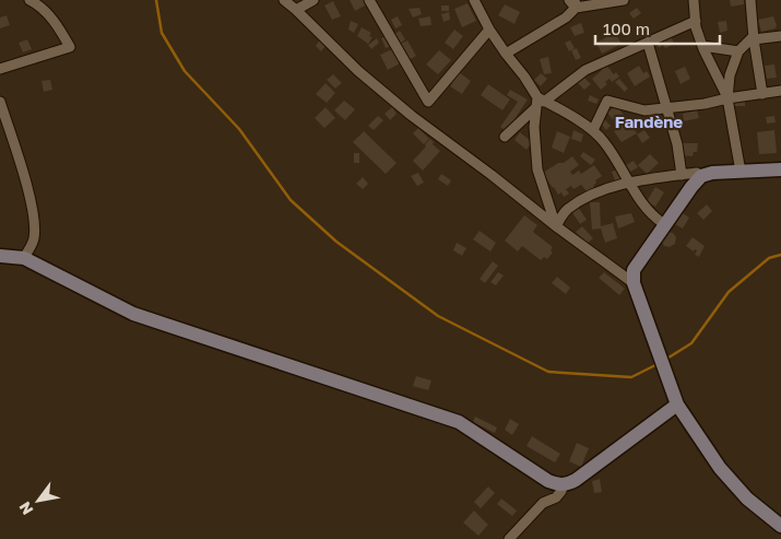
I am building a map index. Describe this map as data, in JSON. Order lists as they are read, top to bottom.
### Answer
{
  "districts": ["Fandène"],
  "scale_bar": "100 m",
  "north": "bottom left"
}
